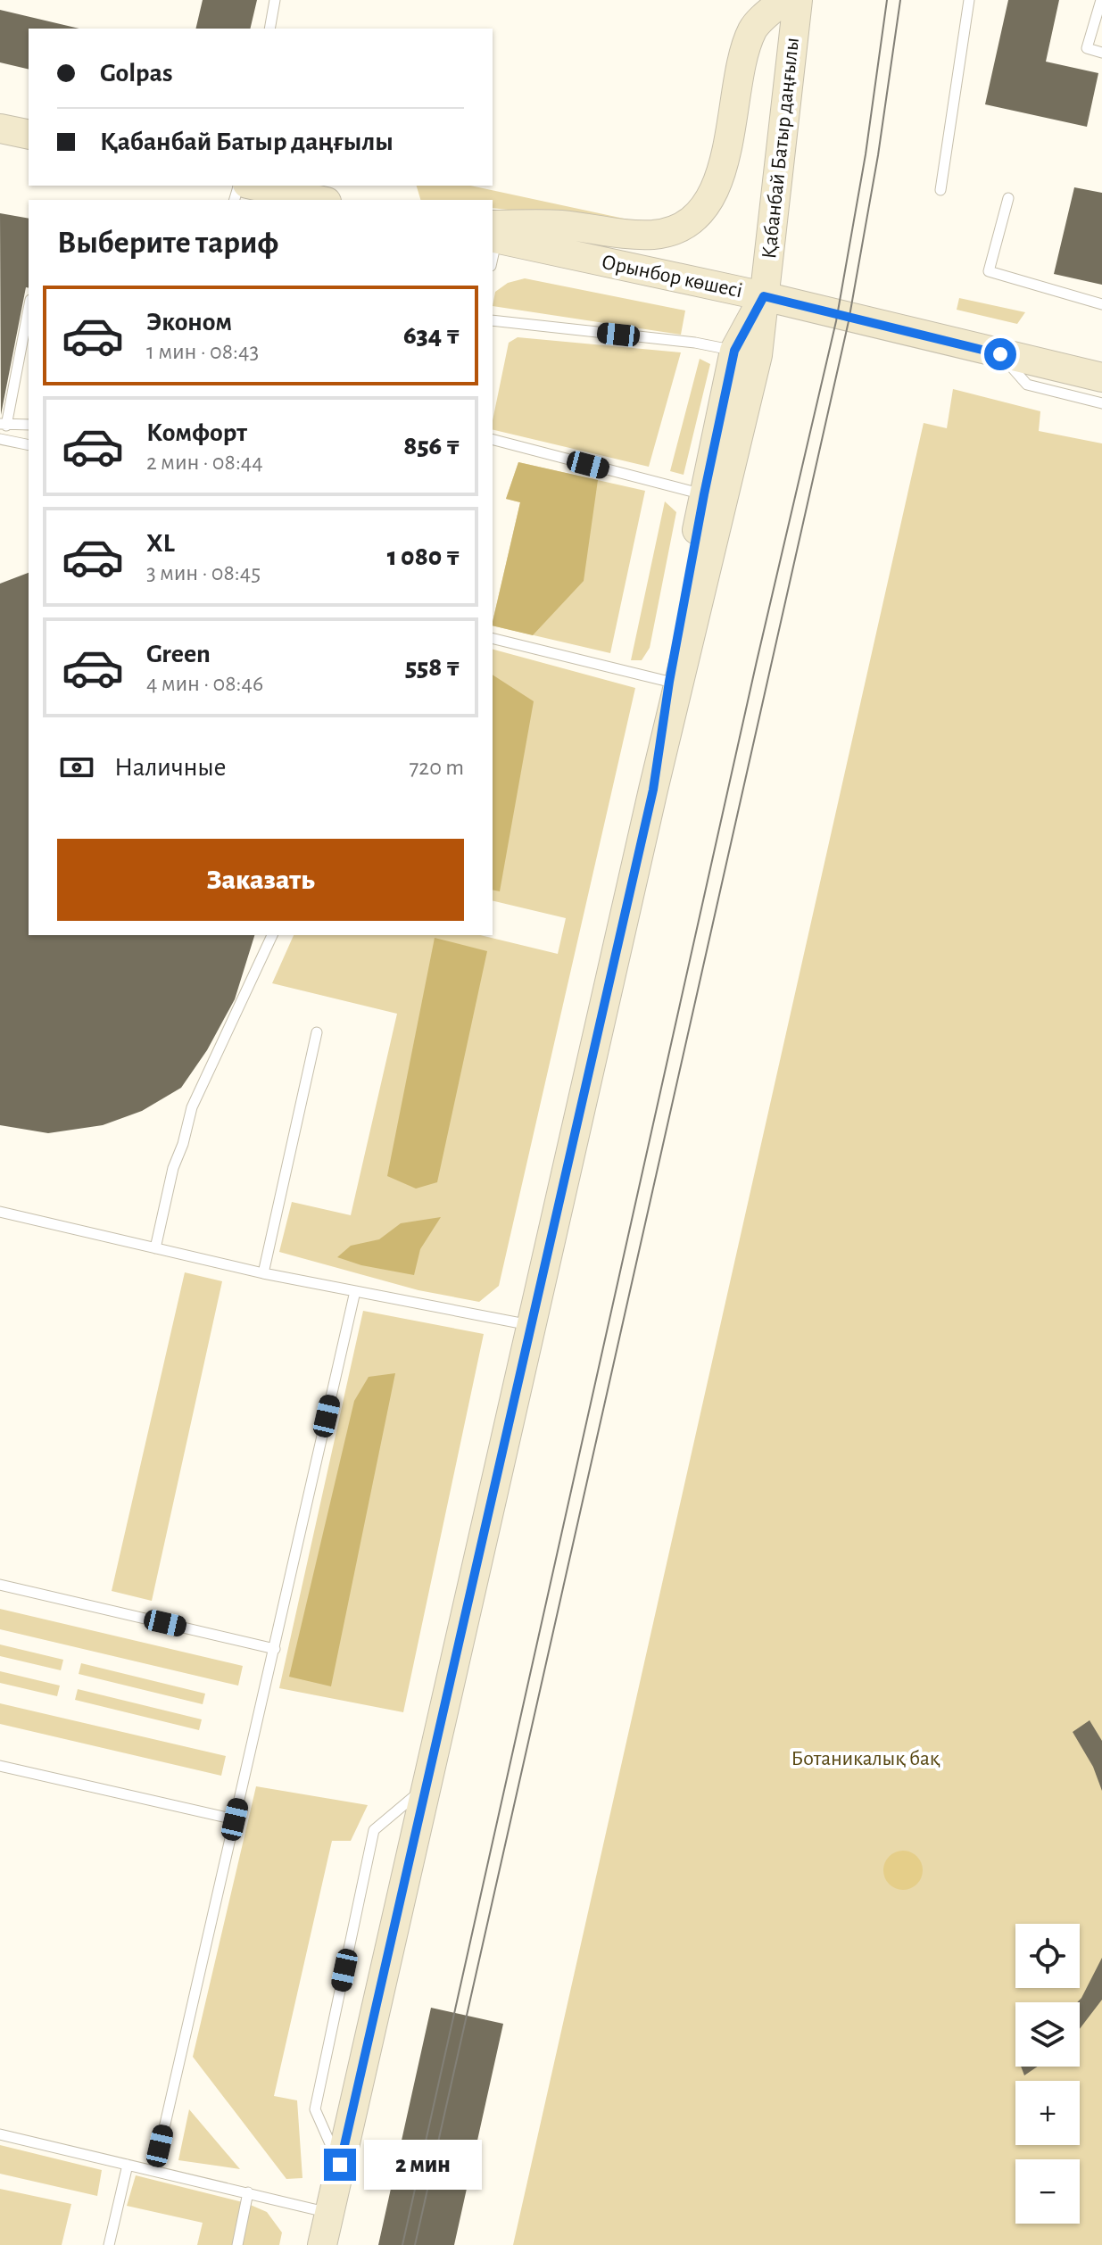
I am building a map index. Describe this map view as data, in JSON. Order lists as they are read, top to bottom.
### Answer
{
  "streets": {
    "main road": ["Қабанбай Батыр даңғылы", "Орынбор көшесі"]
  },
  "crossings": [
    ["Қабанбай Батыр даңғылы", "Орынбор көшесі"]
  ],
  "parks": ["Ботаникалық бақ"],
  "page": {
    "banner": ["Golpas", "Қабанбай Батыр даңғылы"],
    "heading": "Выберите тариф",
    "list": [
      {
        "name": "Эконом",
        "note": "1 мин · 08:43",
        "value": "634 ₸"
      },
      {
        "name": "Комфорт",
        "note": "2 мин · 08:44",
        "value": "856 ₸"
      },
      {
        "name": "XL",
        "note": "3 мин · 08:45",
        "value": "1 080 ₸"
      },
      {
        "name": "Green",
        "note": "4 мин · 08:46",
        "value": "558 ₸"
      }
    ],
    "pay": ["Наличные", "720 m"],
    "buttons": "Заказать",
    "map_buttons": ["+", "−"],
    "bubble": "2 мин"
  }
}
